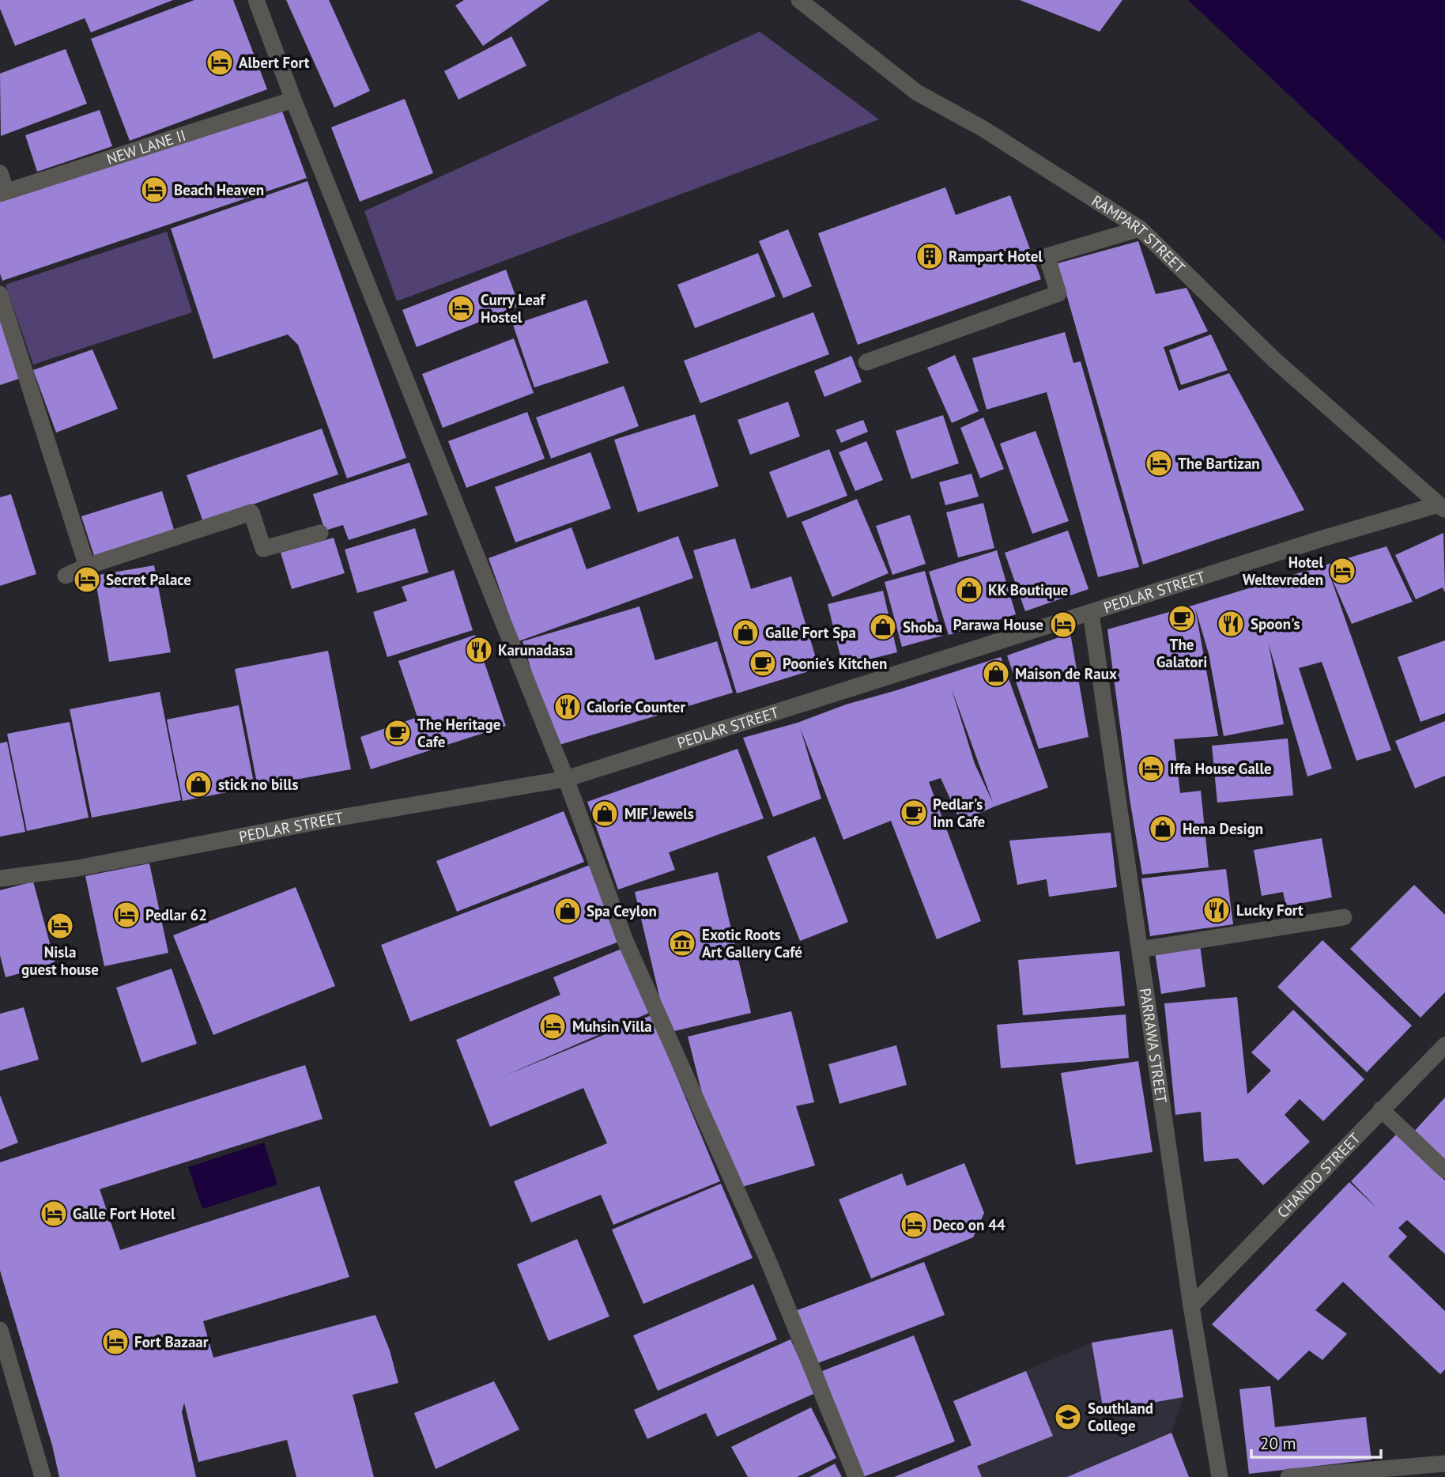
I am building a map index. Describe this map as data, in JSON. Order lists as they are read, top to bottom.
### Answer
{
  "streets": {
    "street": [
      "NEW LANE II",
      "RAMPART STREET",
      "PEDLAR STREET",
      "PARRAWA STREET",
      "CHANDO STREET"
    ]
  },
  "crossings": [
    ["RAMPART STREET", "PEDLAR STREET"],
    ["PEDLAR STREET", "PARRAWA STREET"],
    ["PARRAWA STREET", "CHANDO STREET"]
  ],
  "places": {
    "hotel": [
      "Albert Fort",
      "Beach Heaven",
      "Curry Leaf Hostel",
      "The Bartizan",
      "Hotel Weltevreden",
      "Secret Palace",
      "Parawa House",
      "Iffa House Galle",
      "Pedlar 62",
      "Nisla guest house",
      "Muhsin Villa",
      "Galle Fort Hotel",
      "Deco on 44",
      "Fort Bazaar"
    ],
    "building": ["Rampart Hotel"],
    "shop": [
      "KK Boutique",
      "Shoba",
      "Galle Fort Spa",
      "Maison de Raux",
      "stick no bills",
      "MIF Jewels",
      "Hena Design",
      "Spa Ceylon"
    ],
    "cafe": [
      "The Galatori",
      "Poonie’s Kitchen",
      "The Heritage Cafe",
      "Pedlar's Inn Cafe"
    ],
    "restaurant": [
      "Spoon's",
      "Karunadasa",
      "Calorie Counter",
      "Lucky Fort"
    ],
    "museum": ["Exotic Roots Art Gallery Café"],
    "school or university": ["Southland College"]
  },
  "scale_bar": "20 m"
}
